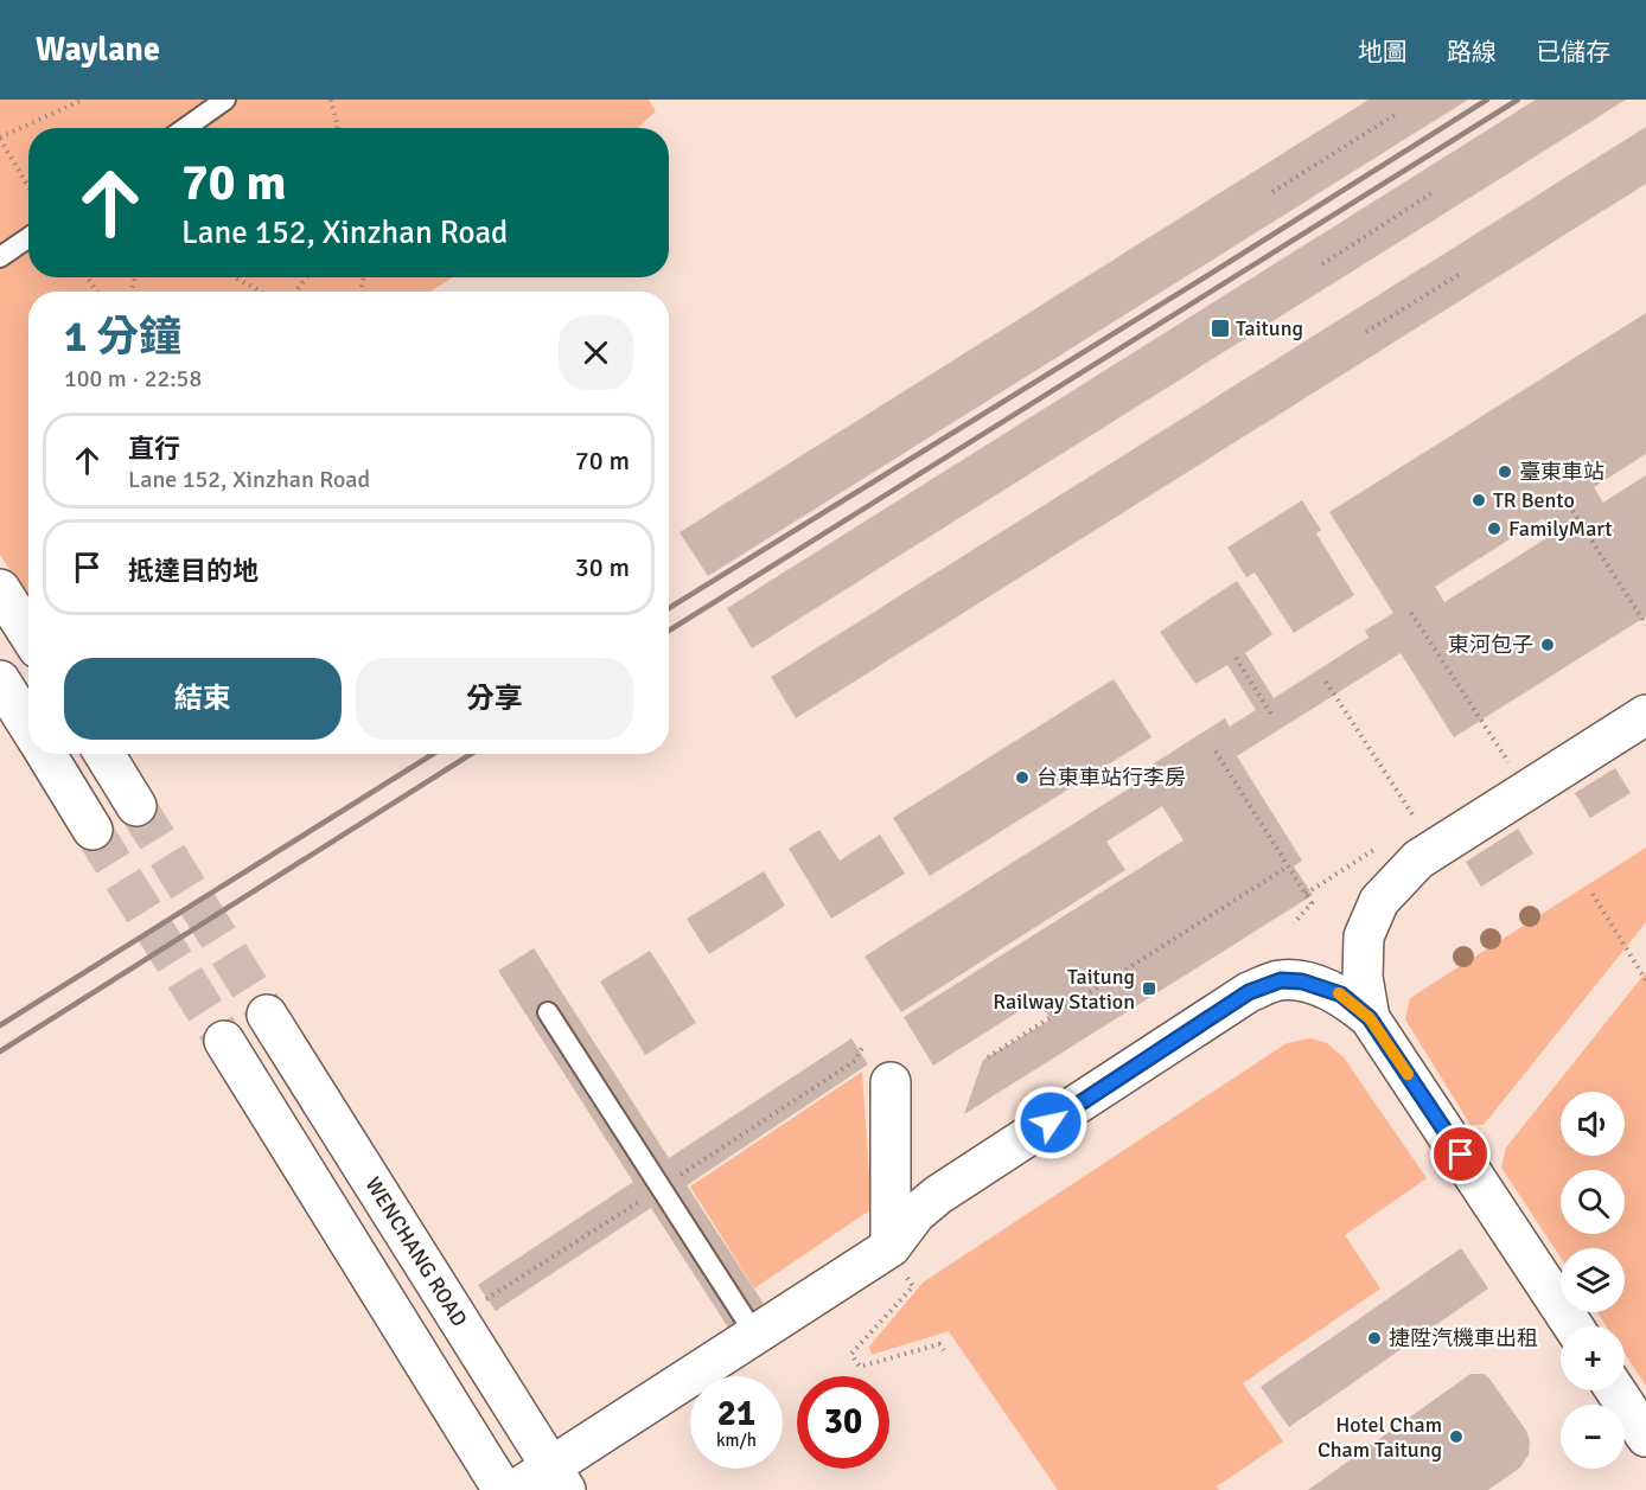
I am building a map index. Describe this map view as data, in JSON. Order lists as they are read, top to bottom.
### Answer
{
  "streets": {
    "street": ["WENCHANG ROAD"]
  },
  "places": {
    "transit": ["Taitung", "Taitung Railway Station"],
    "other": [
      "臺東車站",
      "TR Bento",
      "FamilyMart",
      "東河包子",
      "台東車站行李房",
      "捷陞汽機車出租",
      "Hotel Cham Cham Taitung"
    ]
  },
  "page": {
    "header": "Waylane",
    "nav": ["地圖", "路線", "已儲存"],
    "turn": ["70 m", "Lane 152, Xinzhan Road"],
    "heading": ["1 分鐘", "100 m · 22:58"],
    "list": [
      {
        "name": "直行",
        "note": "Lane 152, Xinzhan Road",
        "value": "70 m"
      },
      {
        "name": "抵達目的地",
        "value": "30 m"
      }
    ],
    "buttons": ["結束", "分享"],
    "map_buttons": ["+", "−"],
    "speed": "21 km/h",
    "limit": "30"
  }
}
